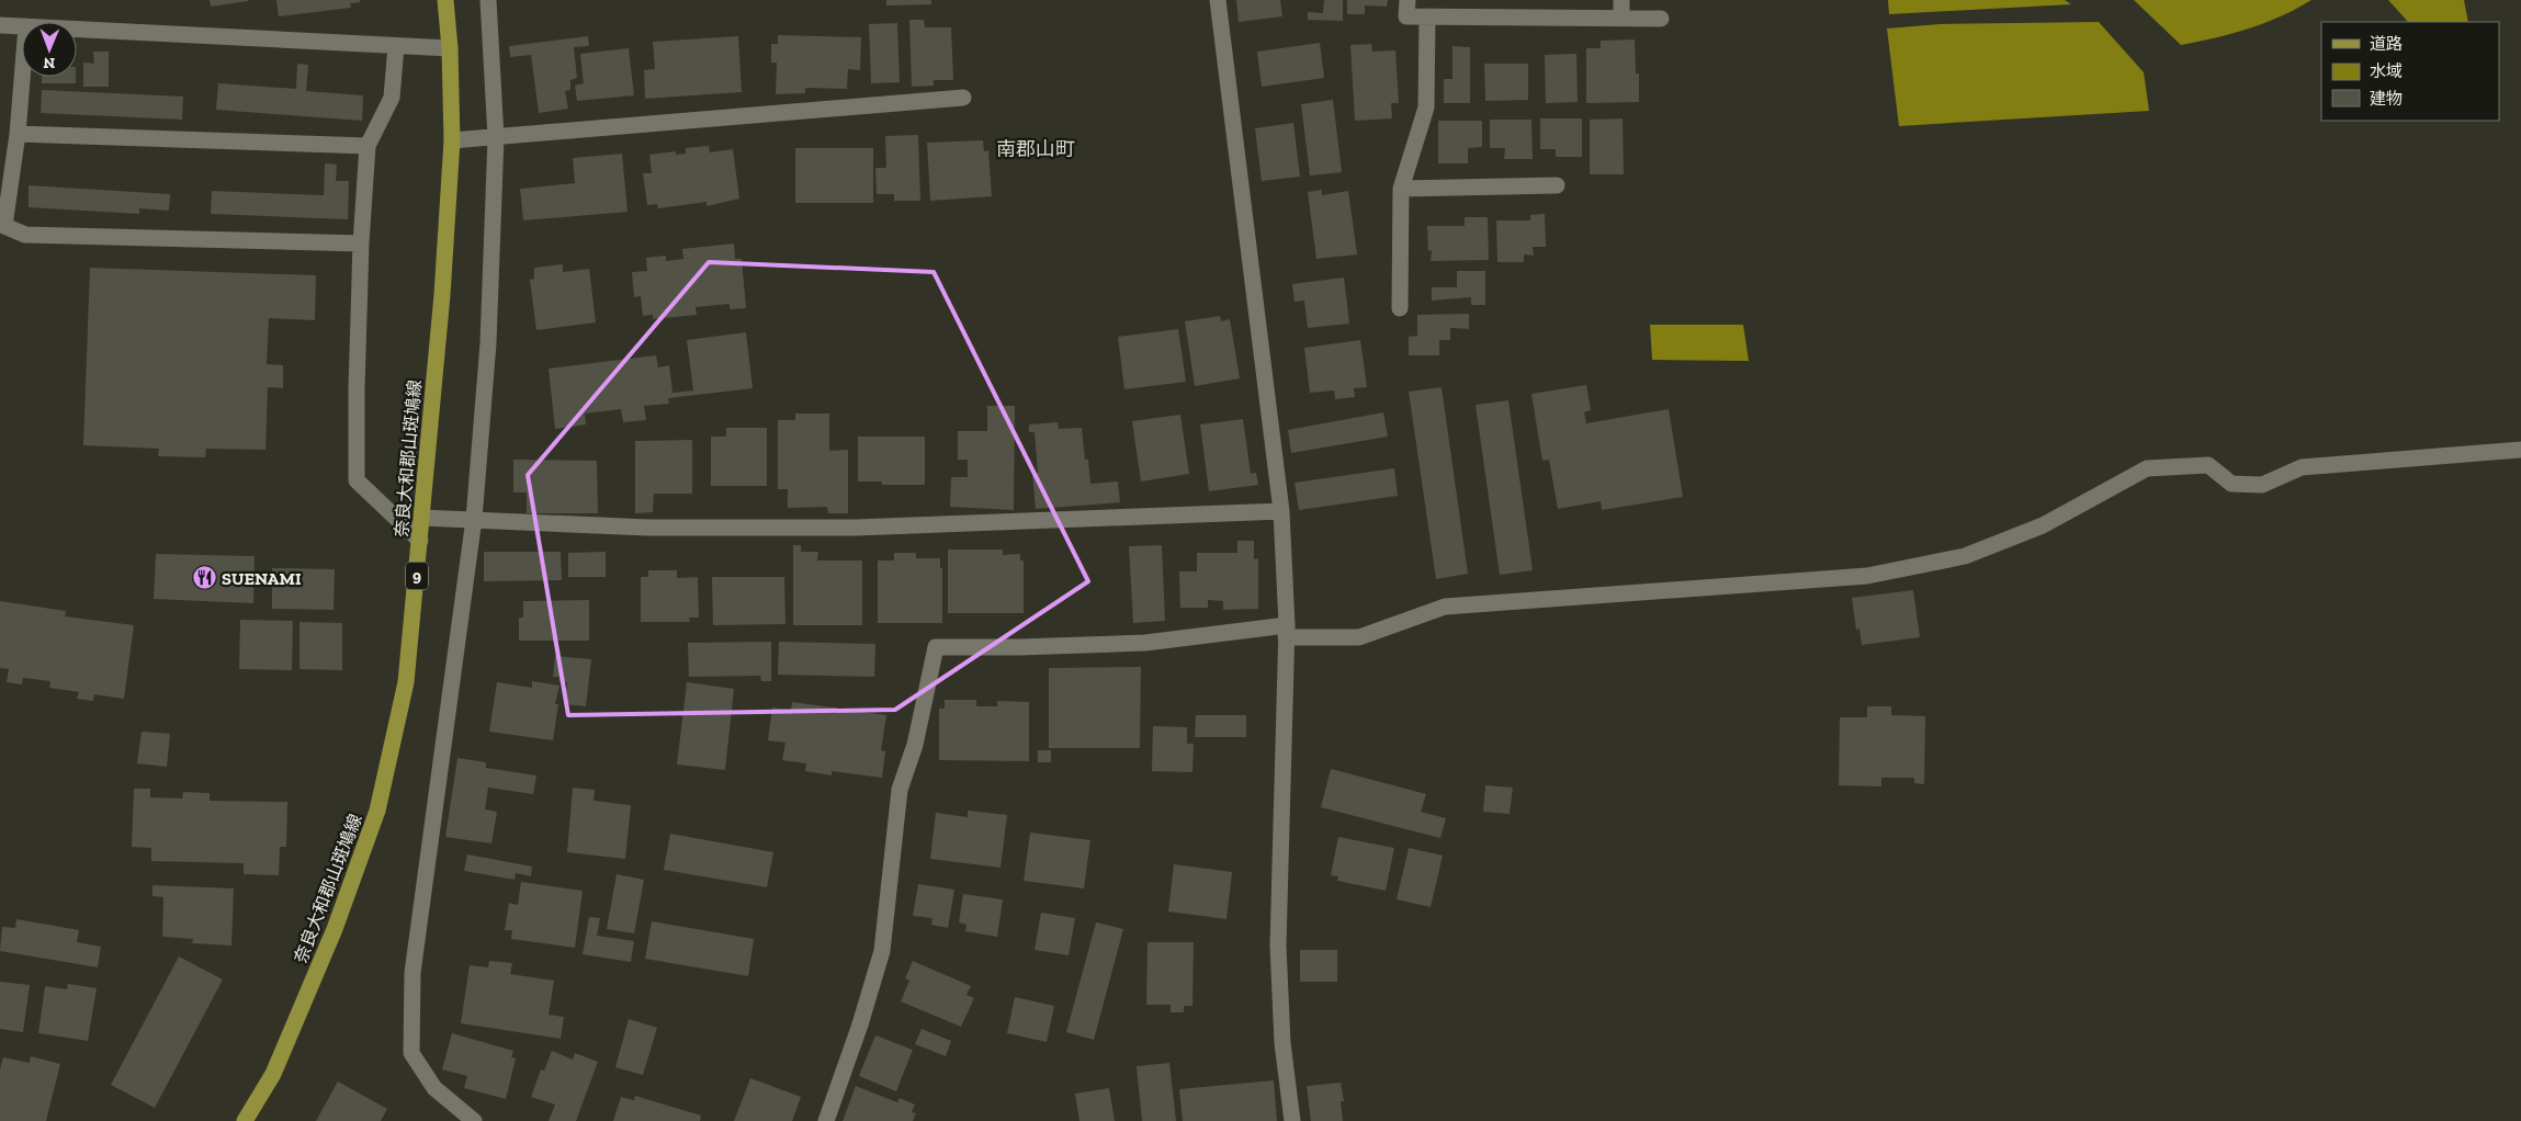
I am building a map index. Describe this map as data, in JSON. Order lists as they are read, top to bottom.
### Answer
{
  "streets": {
    "main road": ["奈良大和郡山斑鳩線", "9"]
  },
  "districts": ["南郡山町"],
  "places": {
    "restaurant": ["SUENAMI"]
  },
  "legend": ["道路", "水域", "建物"],
  "north": "bottom"
}
